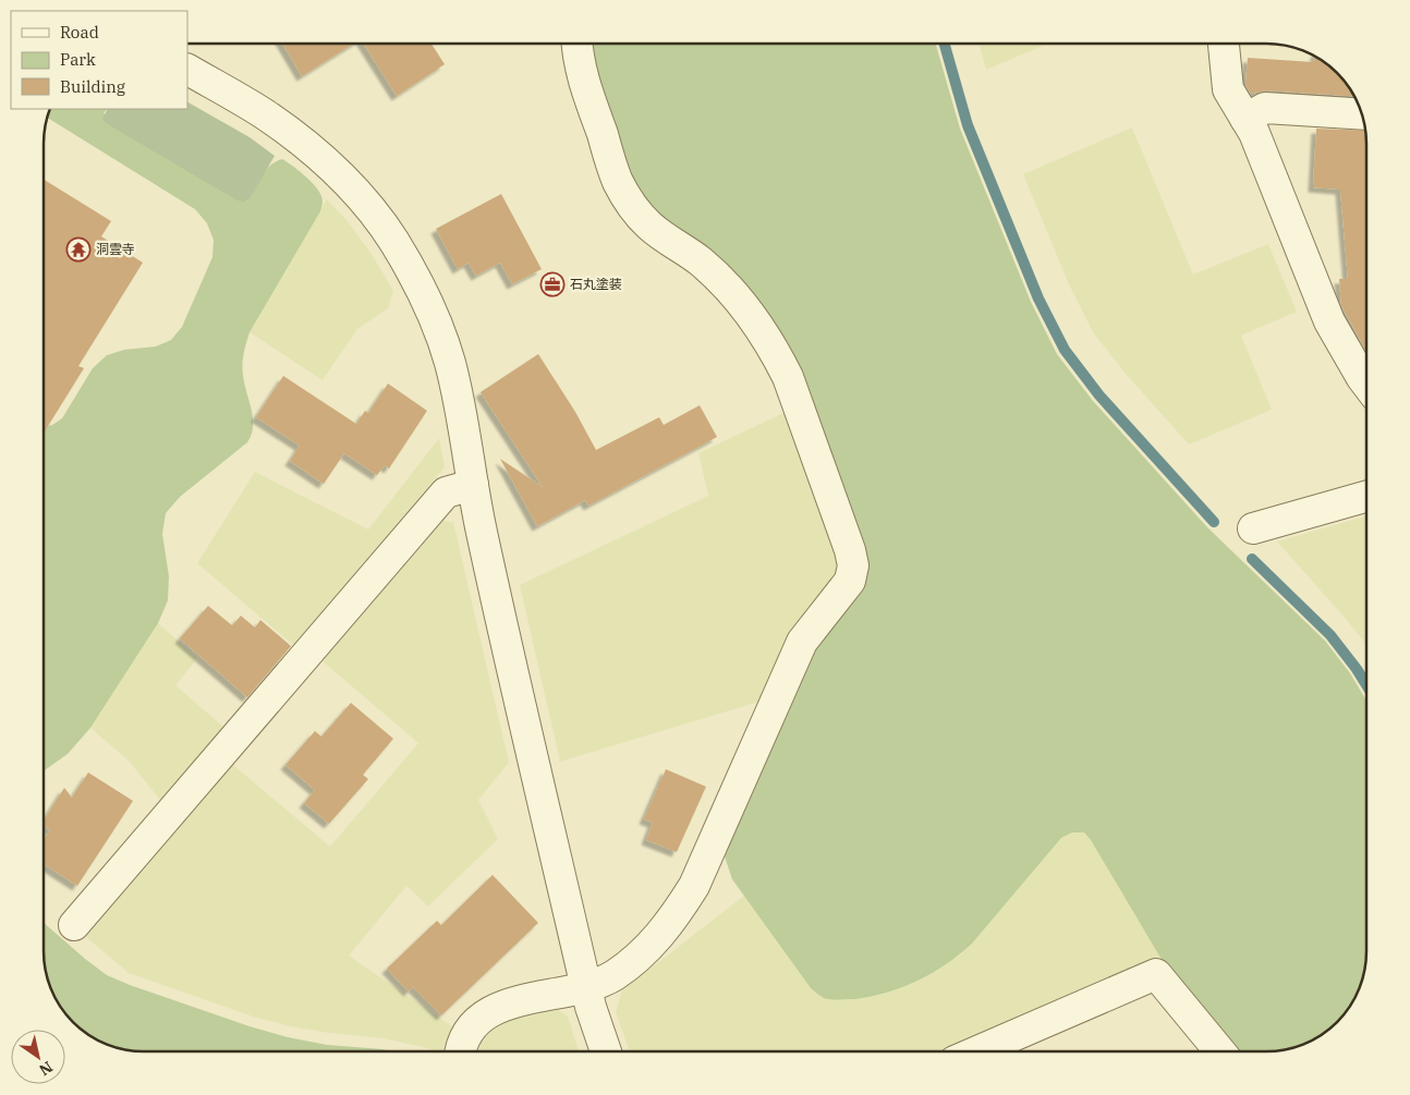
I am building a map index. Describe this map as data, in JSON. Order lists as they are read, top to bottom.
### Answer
{
  "places": {
    "temple": ["洞雲寺"],
    "office": ["石丸塗装"]
  },
  "legend": ["Road", "Park", "Building"],
  "north": "bottom right"
}
